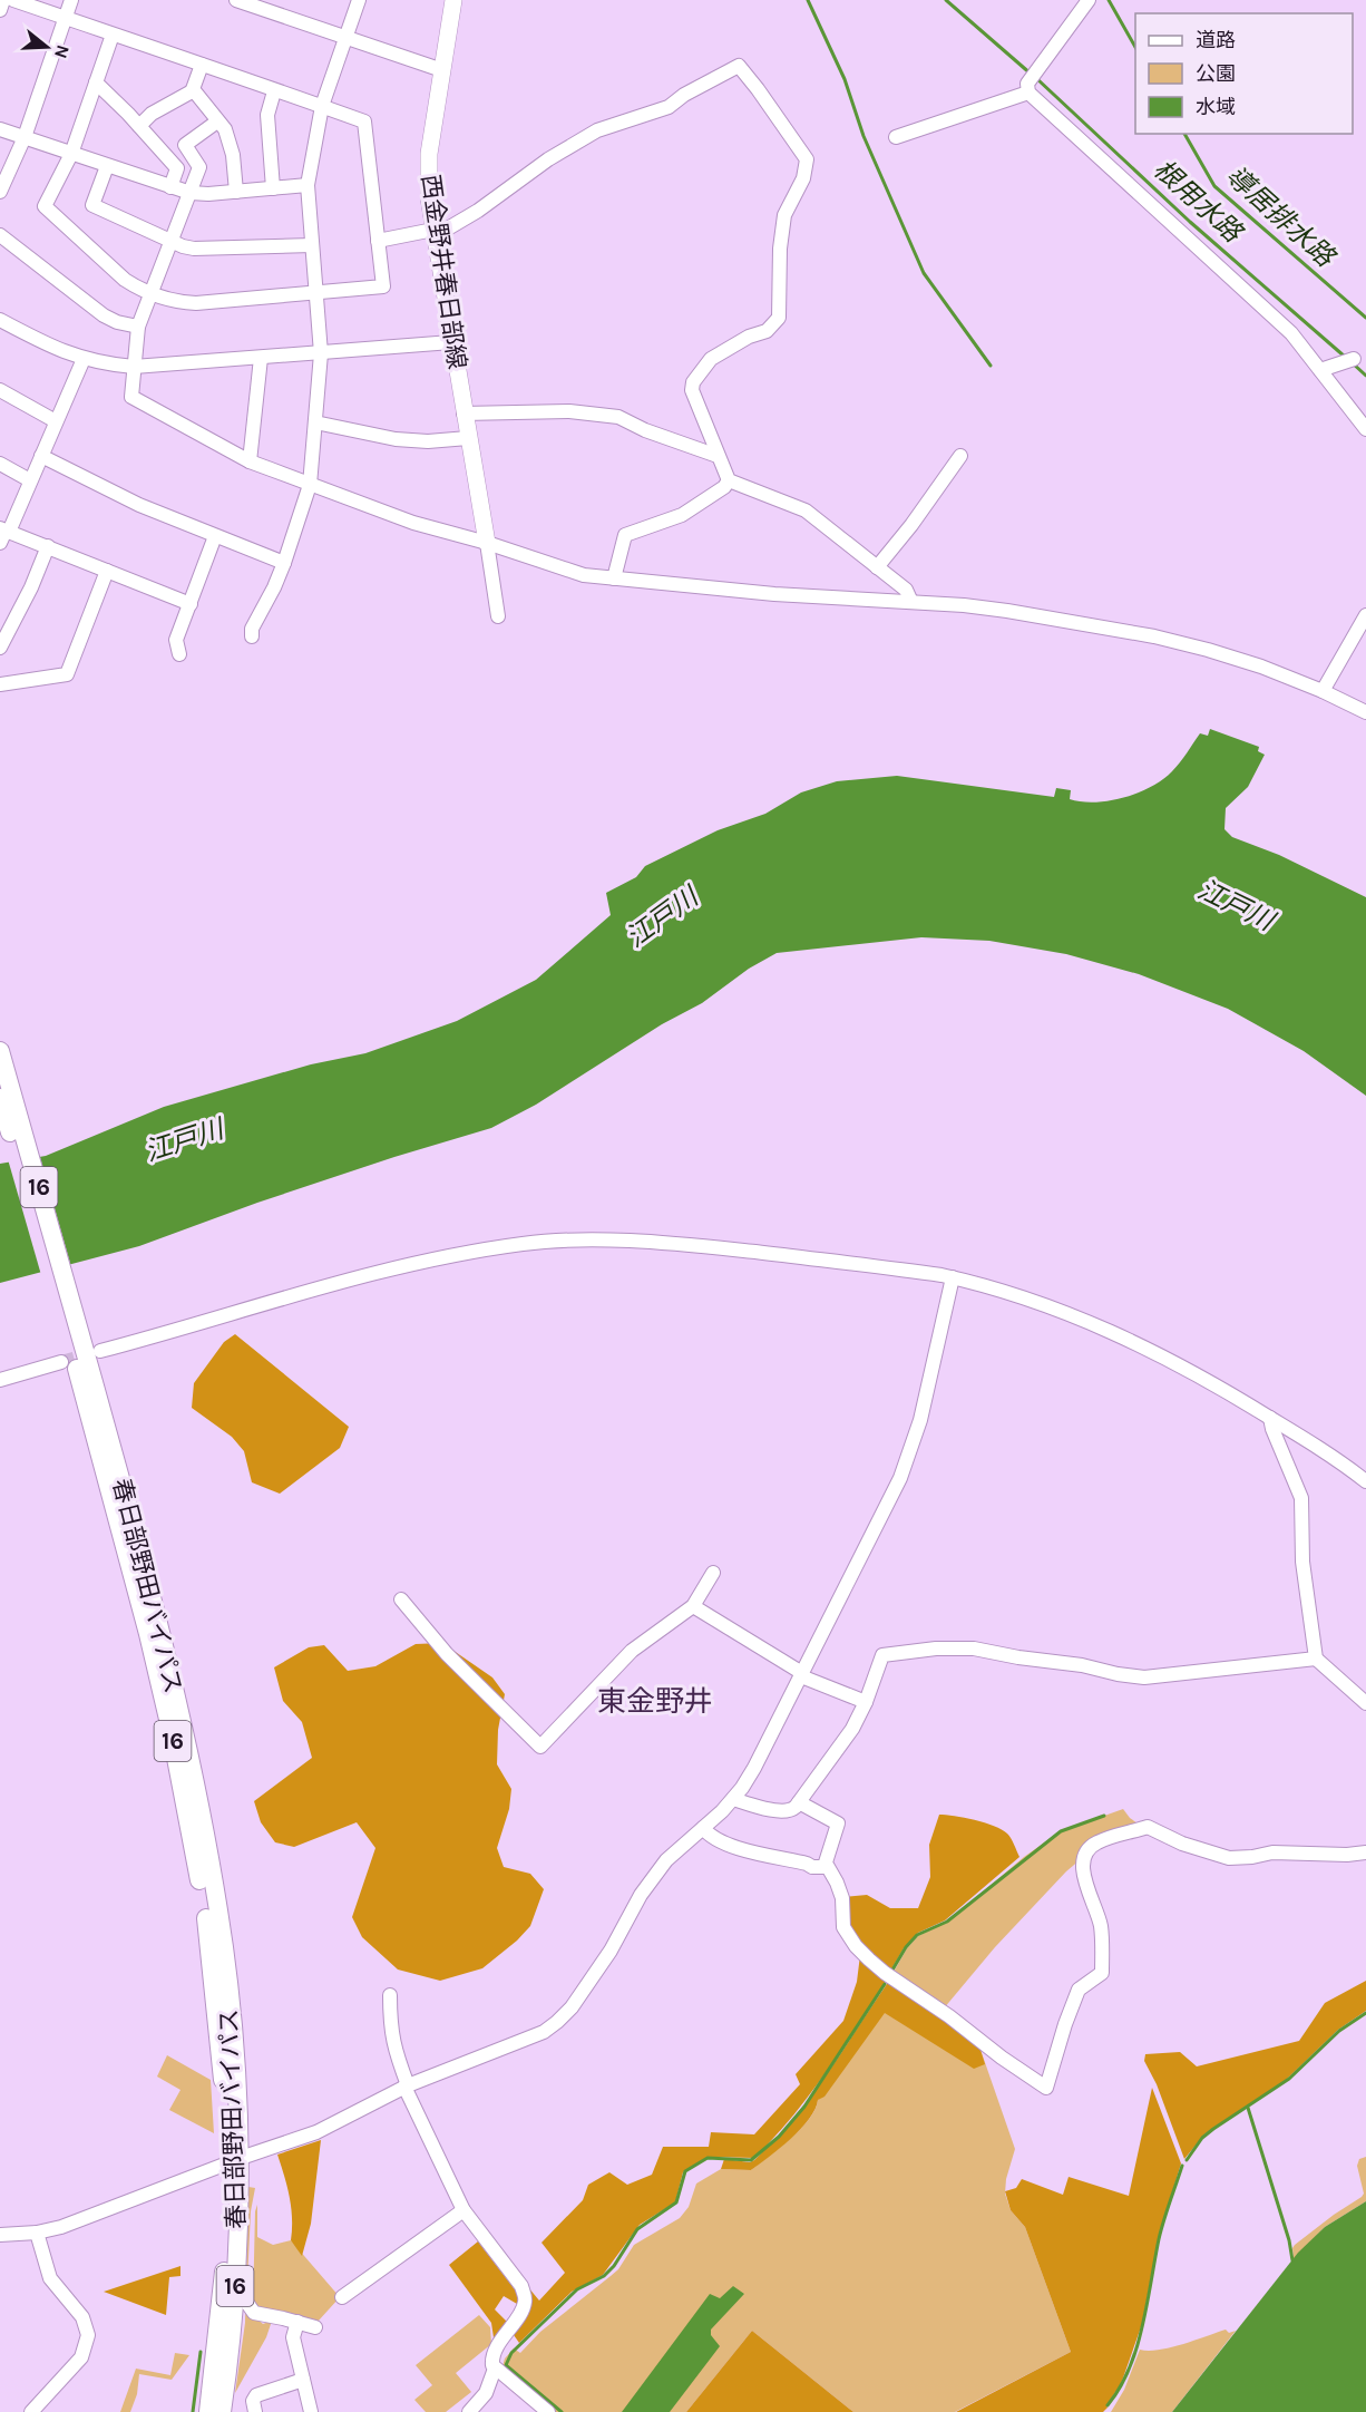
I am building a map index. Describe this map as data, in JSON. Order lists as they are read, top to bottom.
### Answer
{
  "streets": {
    "highway": ["16", "春日部野田バイパス"],
    "main road": ["西金野井春日部線"]
  },
  "districts": ["東金野井"],
  "water": ["根用水路", "導居排水路", "江戸川"],
  "legend": ["道路", "公園", "水域"],
  "north": "right"
}
